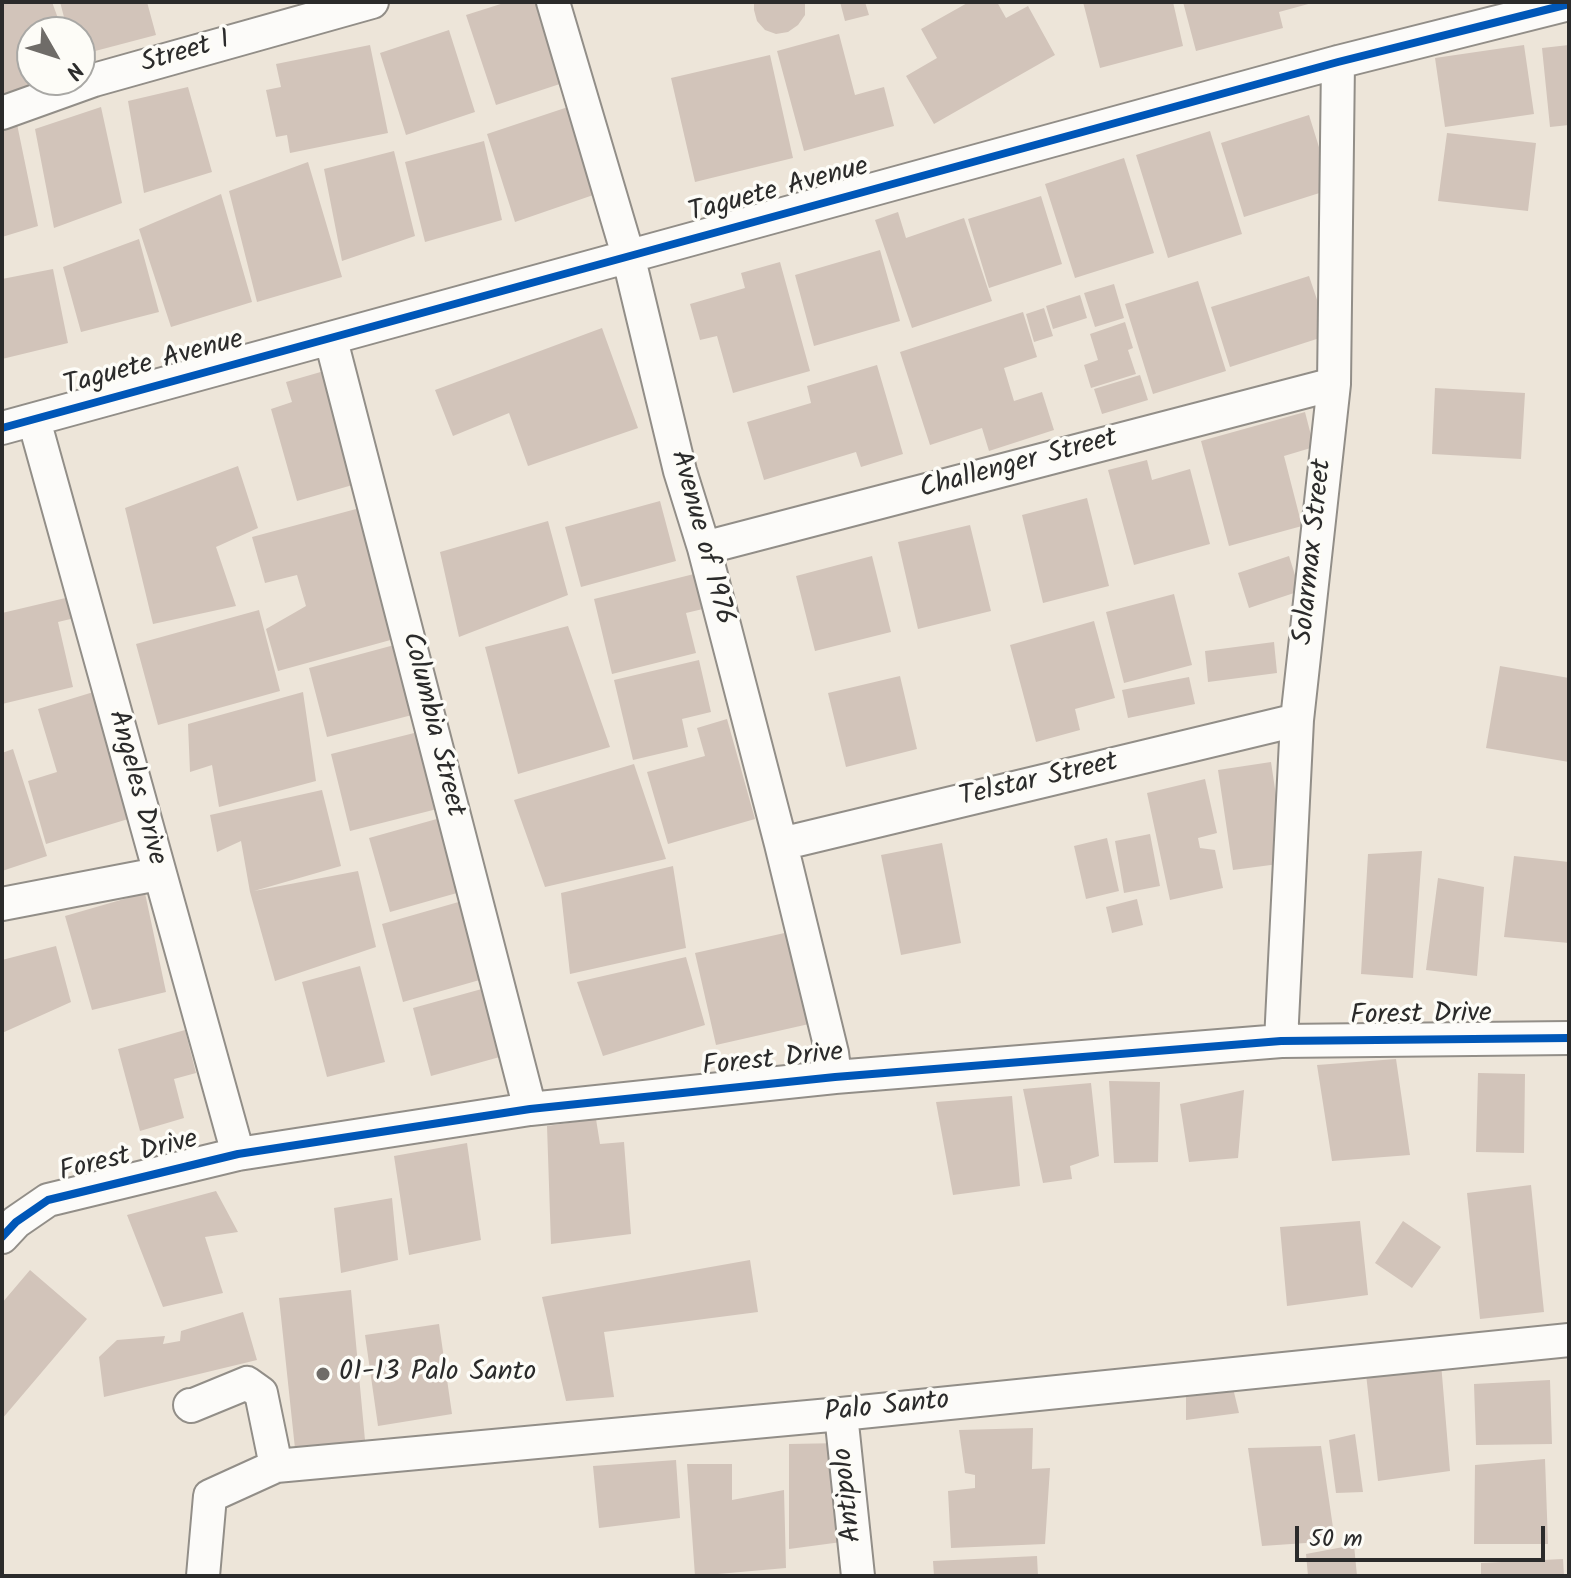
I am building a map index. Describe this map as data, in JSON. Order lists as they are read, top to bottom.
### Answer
{
  "streets": {
    "street": [
      "Street I",
      "Taguete Avenue",
      "Challenger Street",
      "Avenue of 1976",
      "Solarmax Street",
      "Columbia Street",
      "Telstar Street",
      "Angeles Drive",
      "Forest Drive",
      "Palo Santo",
      "Antipolo"
    ]
  },
  "crossings": [
    ["Taguete Avenue", "Avenue of 1976"],
    ["Taguete Avenue", "Solarmax Street"],
    ["Taguete Avenue", "Columbia Street"],
    ["Taguete Avenue", "Angeles Drive"],
    ["Challenger Street", "Avenue of 1976"],
    ["Challenger Street", "Solarmax Street"],
    ["Avenue of 1976", "Telstar Street"],
    ["Avenue of 1976", "Forest Drive"],
    ["Solarmax Street", "Telstar Street"],
    ["Solarmax Street", "Forest Drive"],
    ["Columbia Street", "Forest Drive"],
    ["Angeles Drive", "Forest Drive"],
    ["Palo Santo", "Antipolo"]
  ],
  "places": ["01-13 Palo Santo"],
  "scale_bar": "50 m",
  "north": "bottom right"
}
